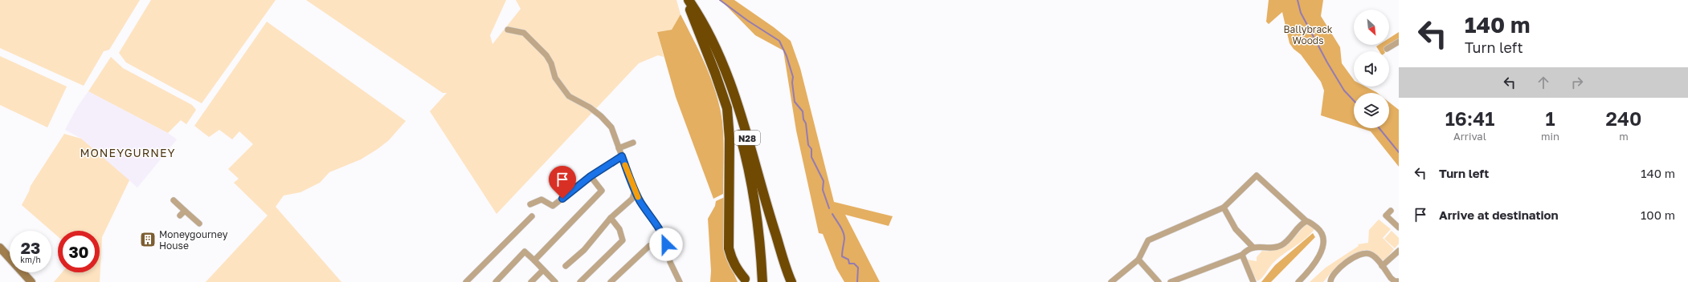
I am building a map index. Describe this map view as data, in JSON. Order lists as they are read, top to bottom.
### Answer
{
  "streets": {
    "highway": ["N28"]
  },
  "districts": ["MONEYGURNEY"],
  "parks": ["Ballybrack Woods"],
  "places": {
    "building": ["Moneygourney House"]
  },
  "north": "bottom right",
  "page": {
    "turn": ["140 m", "Turn left"],
    "eta": [
      "16:41",
      "Arrival",
      "1",
      "min",
      "240",
      "m"
    ],
    "list": [
      {
        "name": "Turn left",
        "value": "140 m"
      },
      {
        "name": "Arrive at destination",
        "value": "100 m"
      }
    ],
    "speed": "23 km/h",
    "limit": "30"
  }
}
